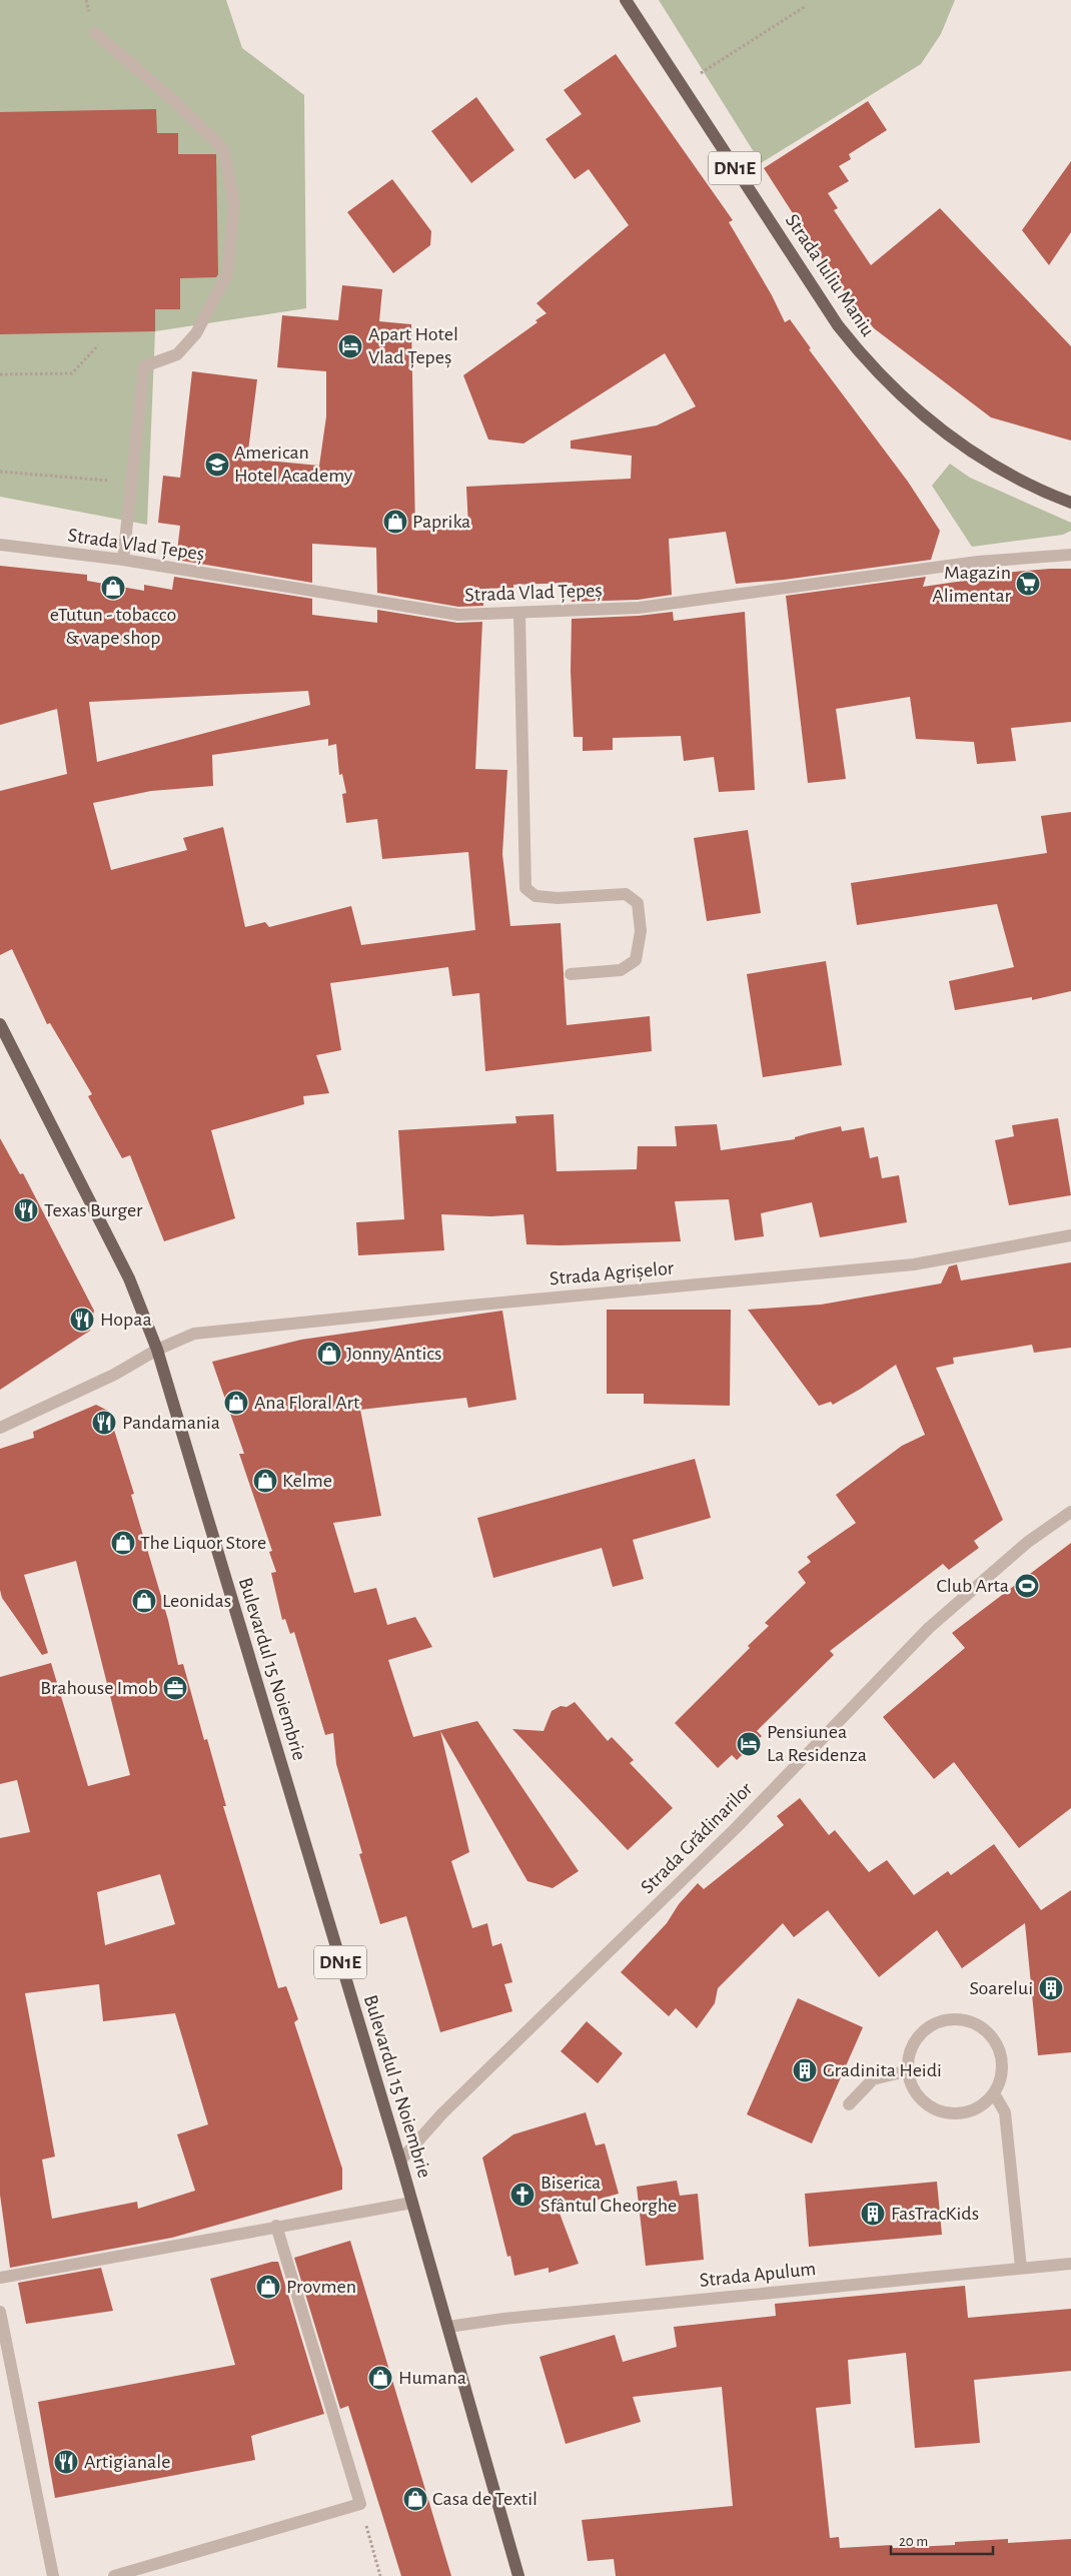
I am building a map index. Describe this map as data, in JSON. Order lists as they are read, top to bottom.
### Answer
{
  "streets": {
    "main road": ["DN1E", "Strada Iuliu Maniu", "Bulevardul 15 Noiembrie"],
    "street": [
      "Strada Vlad Țepeș",
      "Strada Agrișelor",
      "Strada Grădinarilor",
      "Strada Apulum"
    ]
  },
  "crossings": [
    ["Strada Agrișelor", "Bulevardul 15 Noiembrie"],
    ["Bulevardul 15 Noiembrie", "Strada Grădinarilor"],
    ["Bulevardul 15 Noiembrie", "Strada Apulum"]
  ],
  "places": {
    "hotel": ["Apart Hotel Vlad Țepeș", "Pensiunea La Residenza"],
    "school or university": ["American Hotel Academy"],
    "shop": [
      "Paprika",
      "eTutun - tobacco & vape shop",
      "Jonny Antics",
      "Ana Floral Art",
      "Kelme",
      "The Liquor Store",
      "Leonidas",
      "Provmen",
      "Humana",
      "Casa de Textil"
    ],
    "supermarket": ["Magazin Alimentar"],
    "restaurant": [
      "Texas Burger",
      "Hopaa",
      "Pandamania",
      "Artigianale"
    ],
    "sports": ["Club Arta"],
    "office": ["Brahouse Imob"],
    "building": ["Soarelui", "Gradinita Heidi", "FasTracKids"],
    "church": ["Biserica Sfântul Gheorghe"]
  },
  "scale_bar": "20 m"
}
